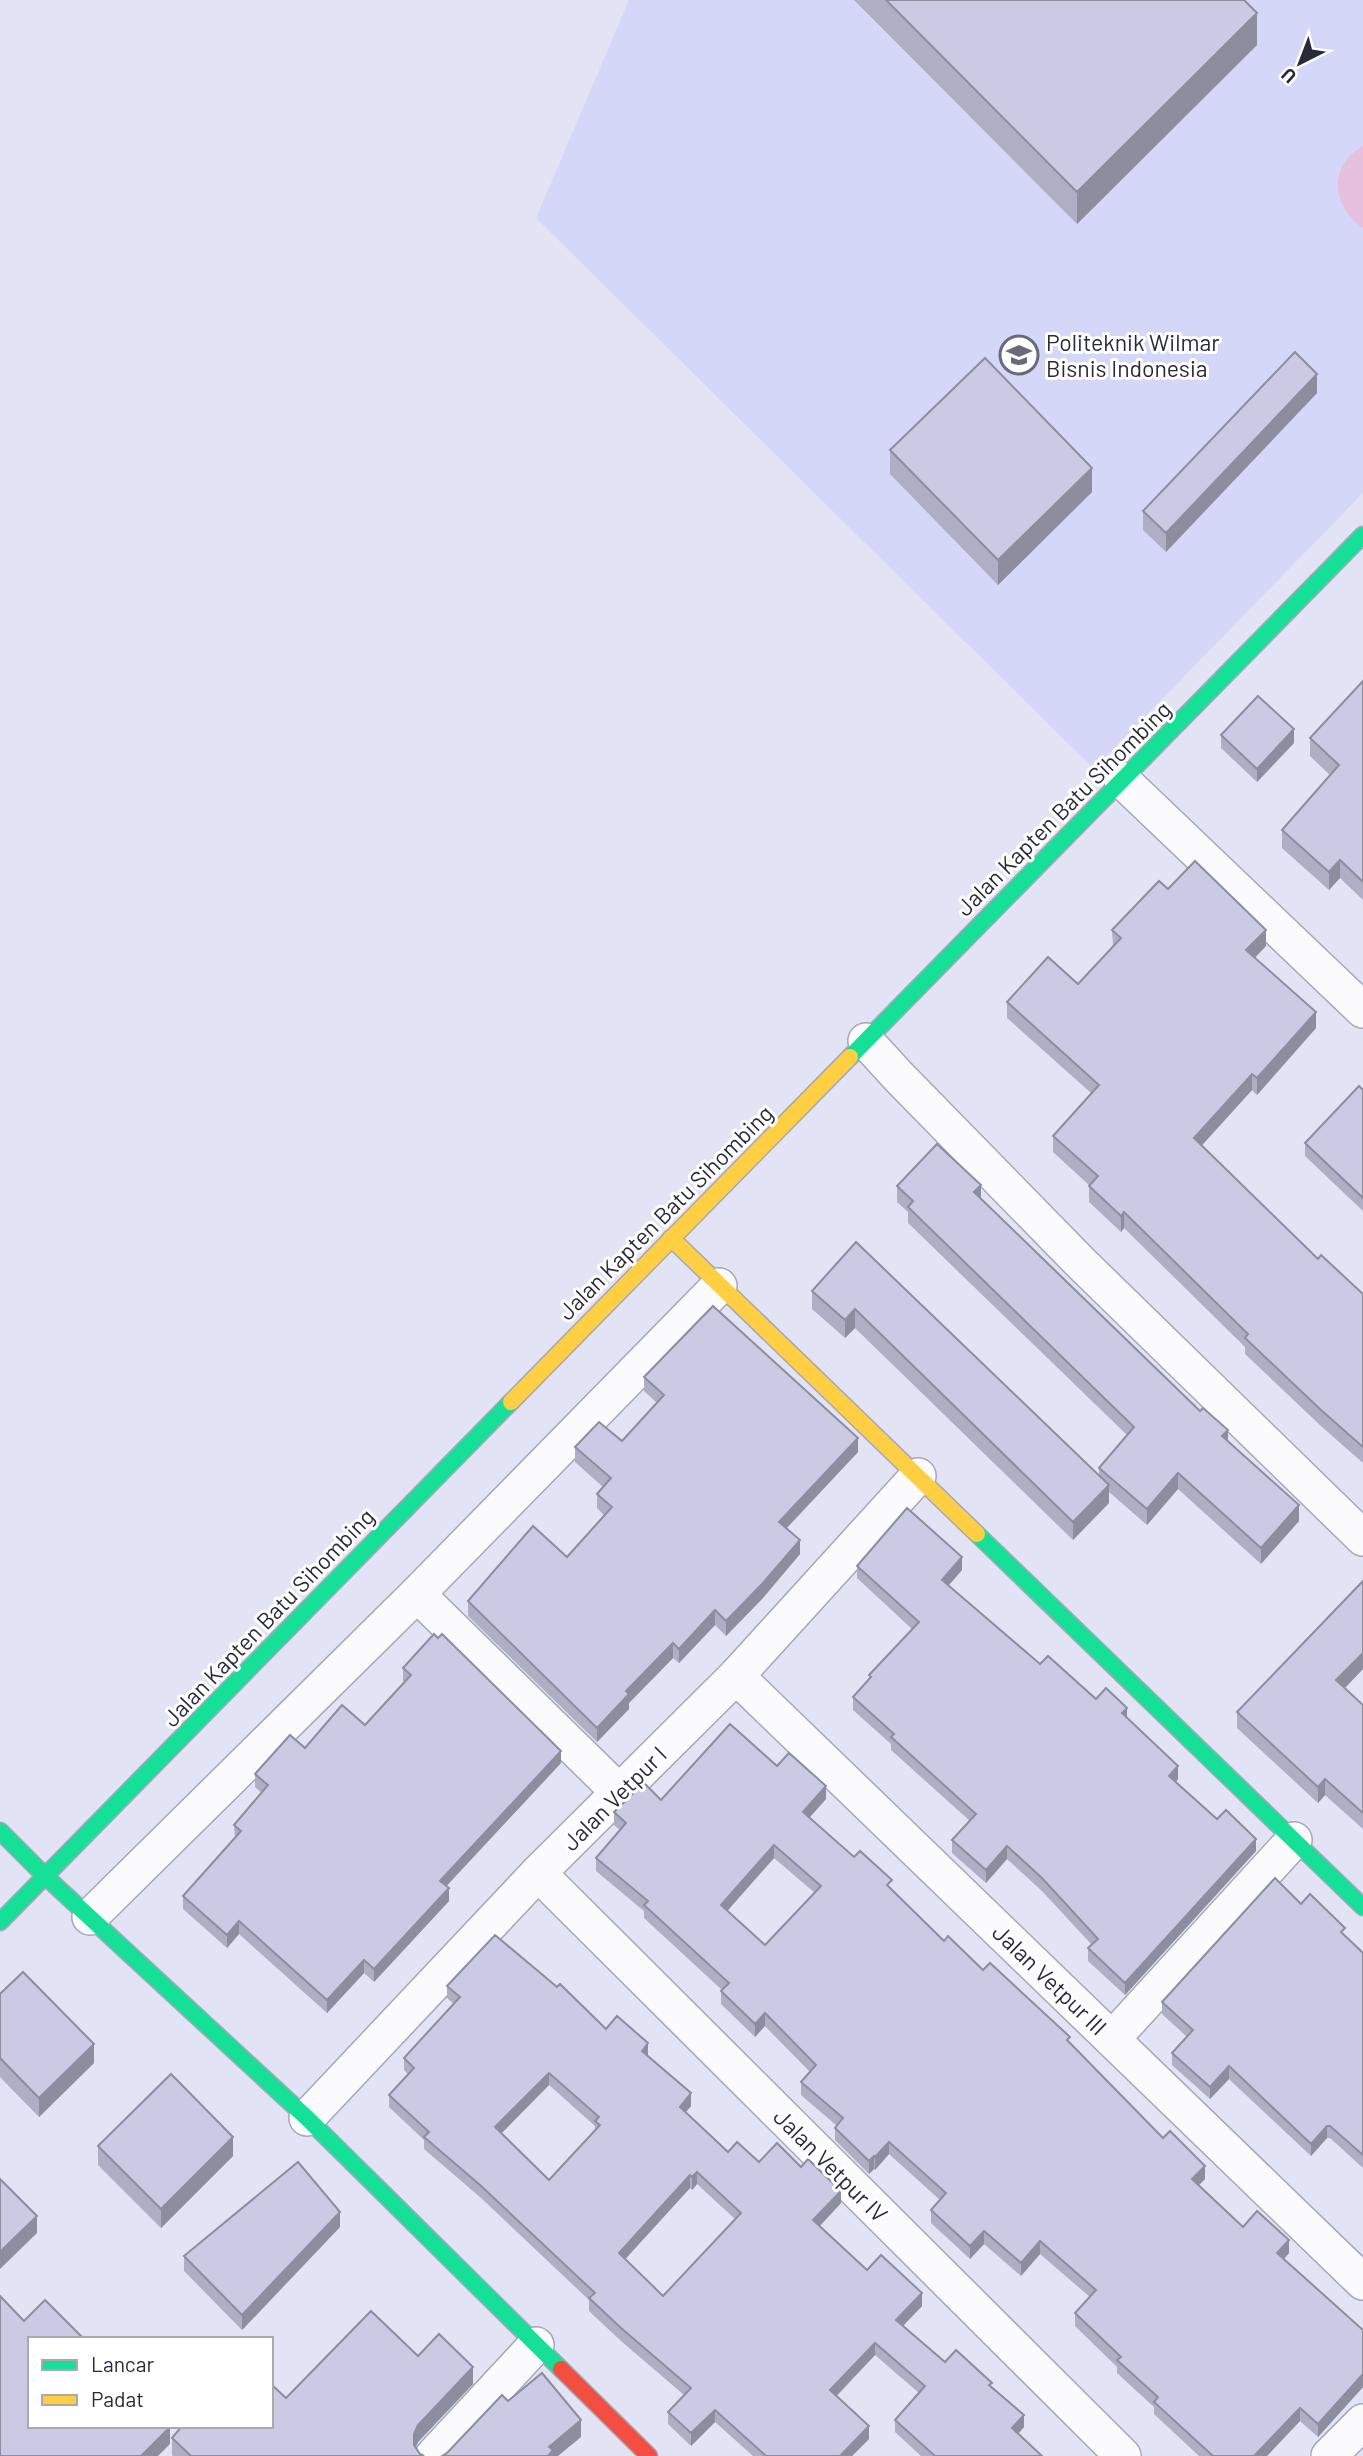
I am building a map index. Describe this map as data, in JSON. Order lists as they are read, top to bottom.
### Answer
{
  "streets": {
    "street": [
      "Jalan Kapten Batu Sihombing",
      "Jalan Vetpur I",
      "Jalan Vetpur III",
      "Jalan Vetpur IV"
    ]
  },
  "crossings": [
    ["Jalan Vetpur I", "Jalan Vetpur III"],
    ["Jalan Vetpur I", "Jalan Vetpur IV"]
  ],
  "places": {
    "school or university": ["Politeknik Wilmar Bisnis Indonesia"]
  },
  "legend": ["Lancar", "Padat"],
  "north": "bottom left"
}
